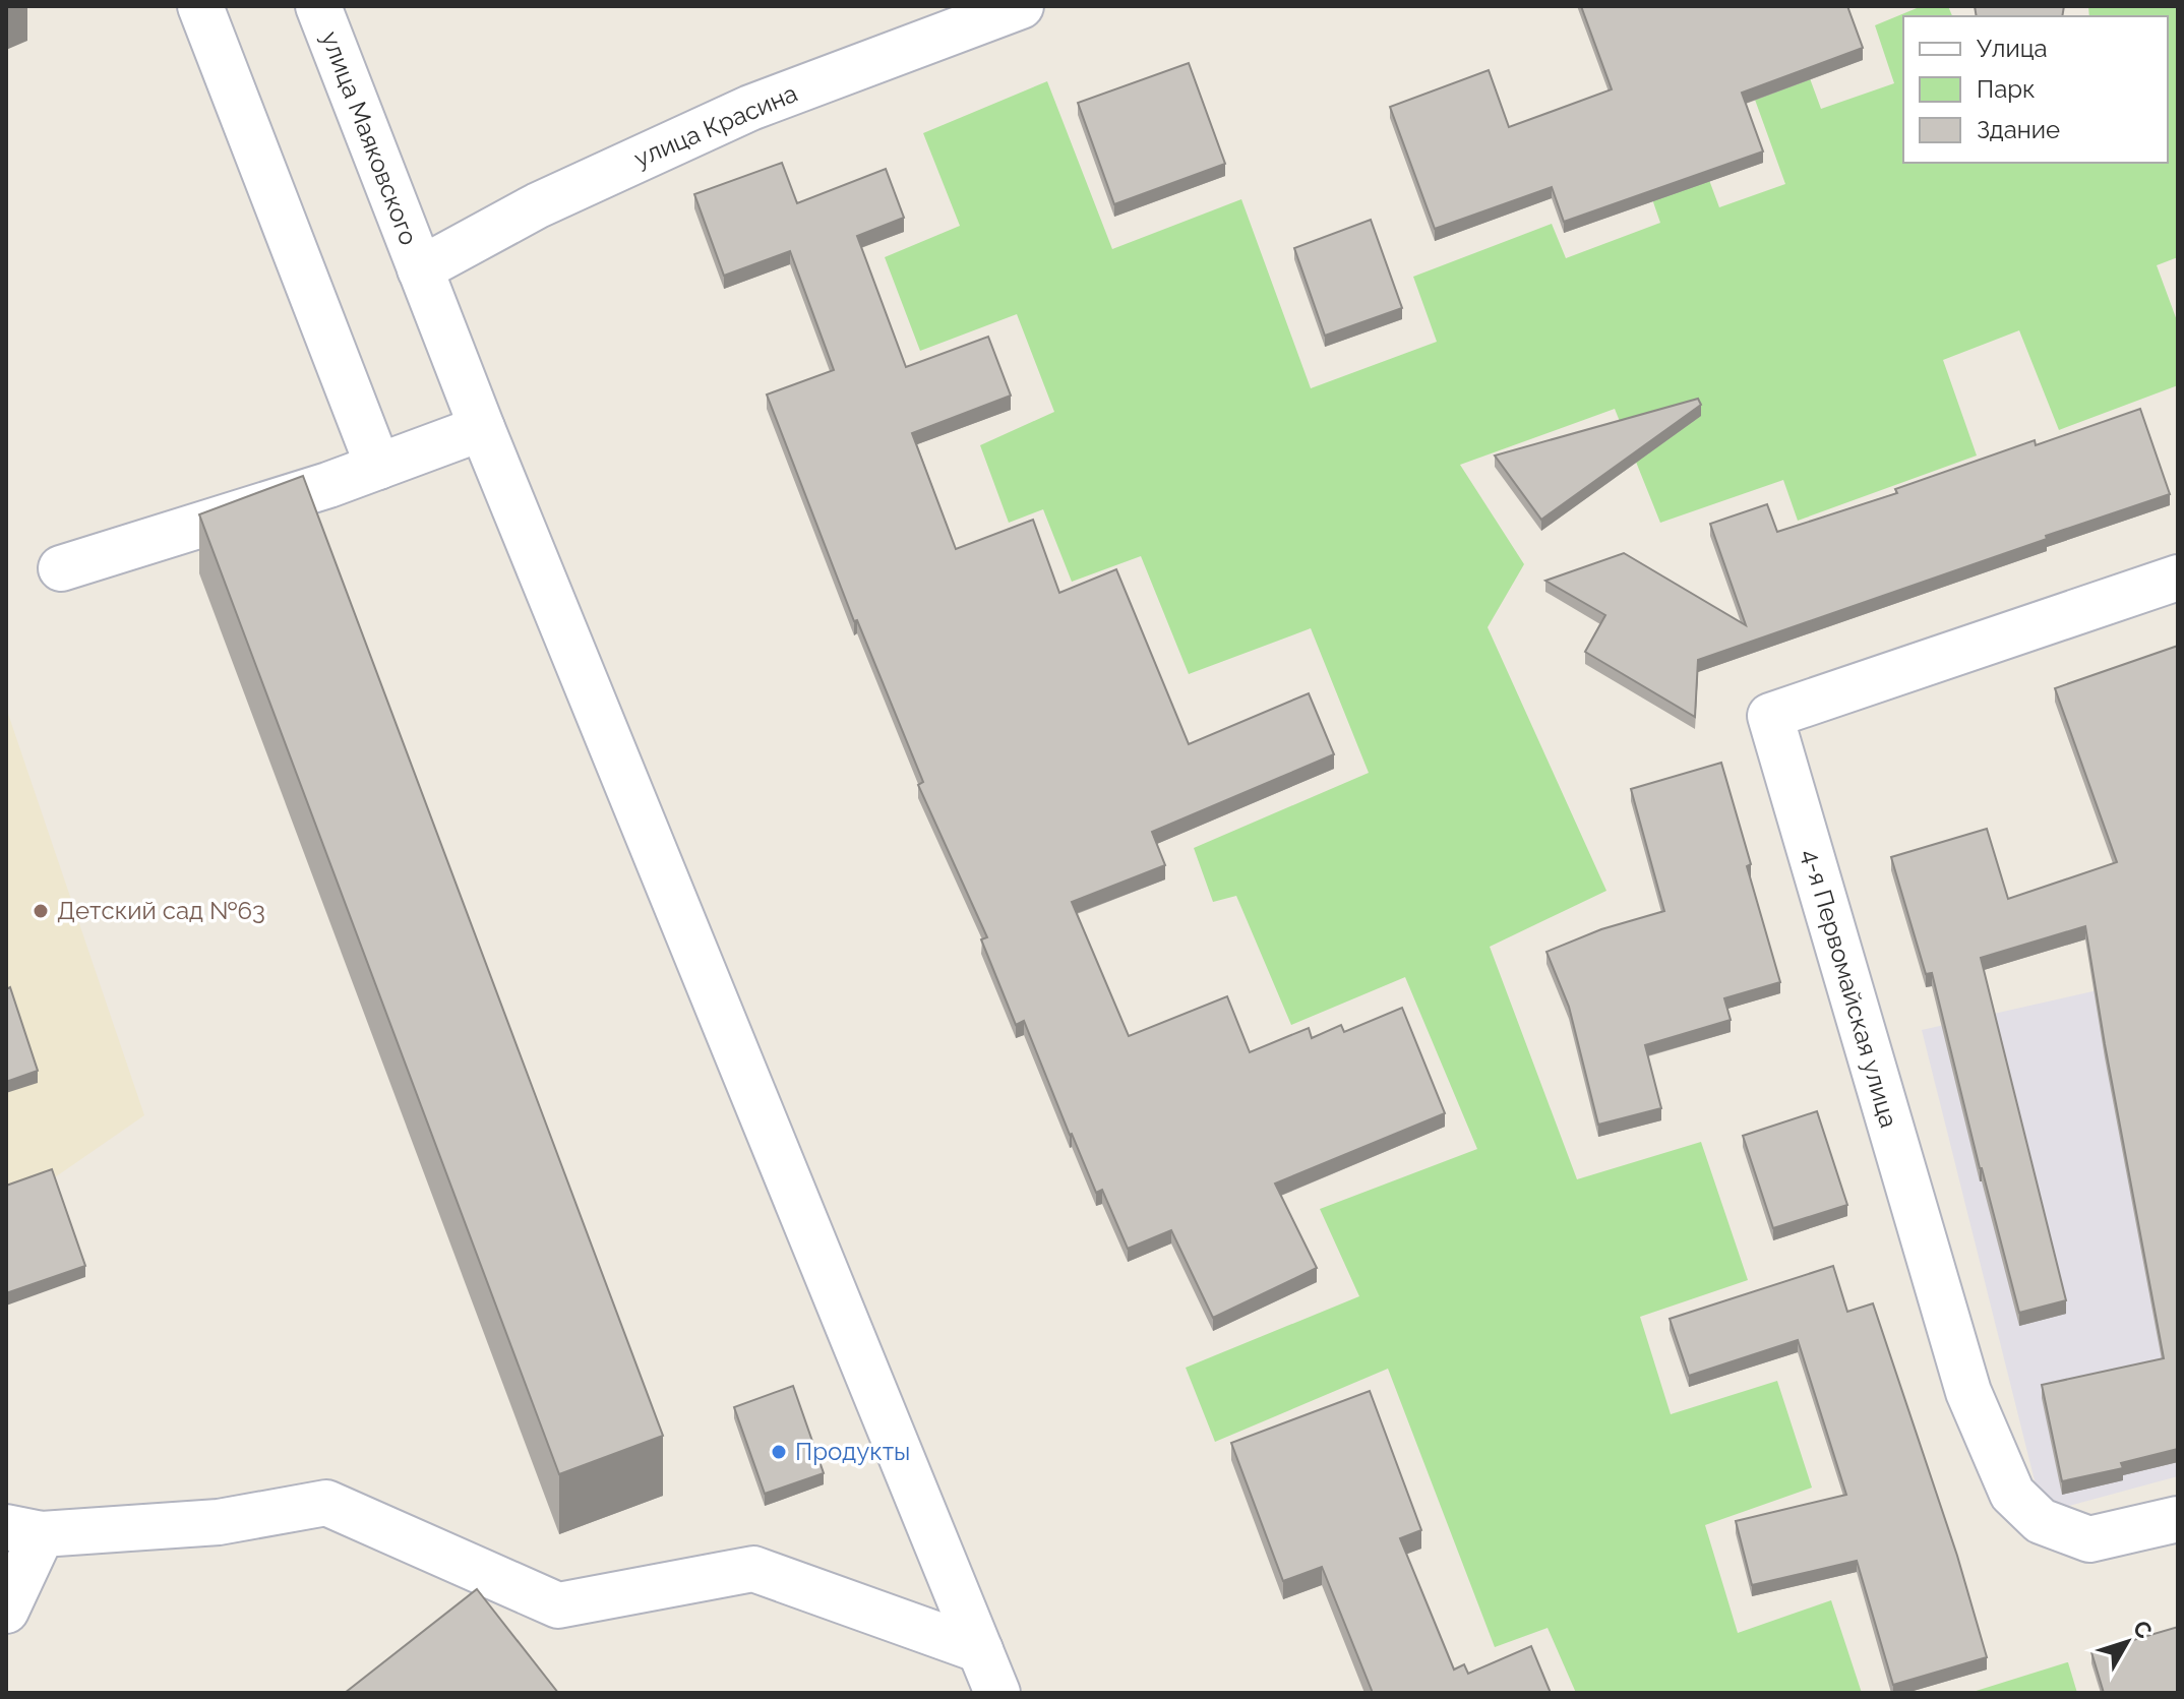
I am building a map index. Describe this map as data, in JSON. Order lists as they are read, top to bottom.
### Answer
{
  "streets": {
    "street": ["улица Красина", "улица Маяковского", "4-я Первомайская улица"]
  },
  "crossings": [
    ["улица Красина", "улица Маяковского"]
  ],
  "places": ["Детский сад №63", "Продукты"],
  "legend": ["Улица", "Парк", "Здание"],
  "north": "top right"
}
